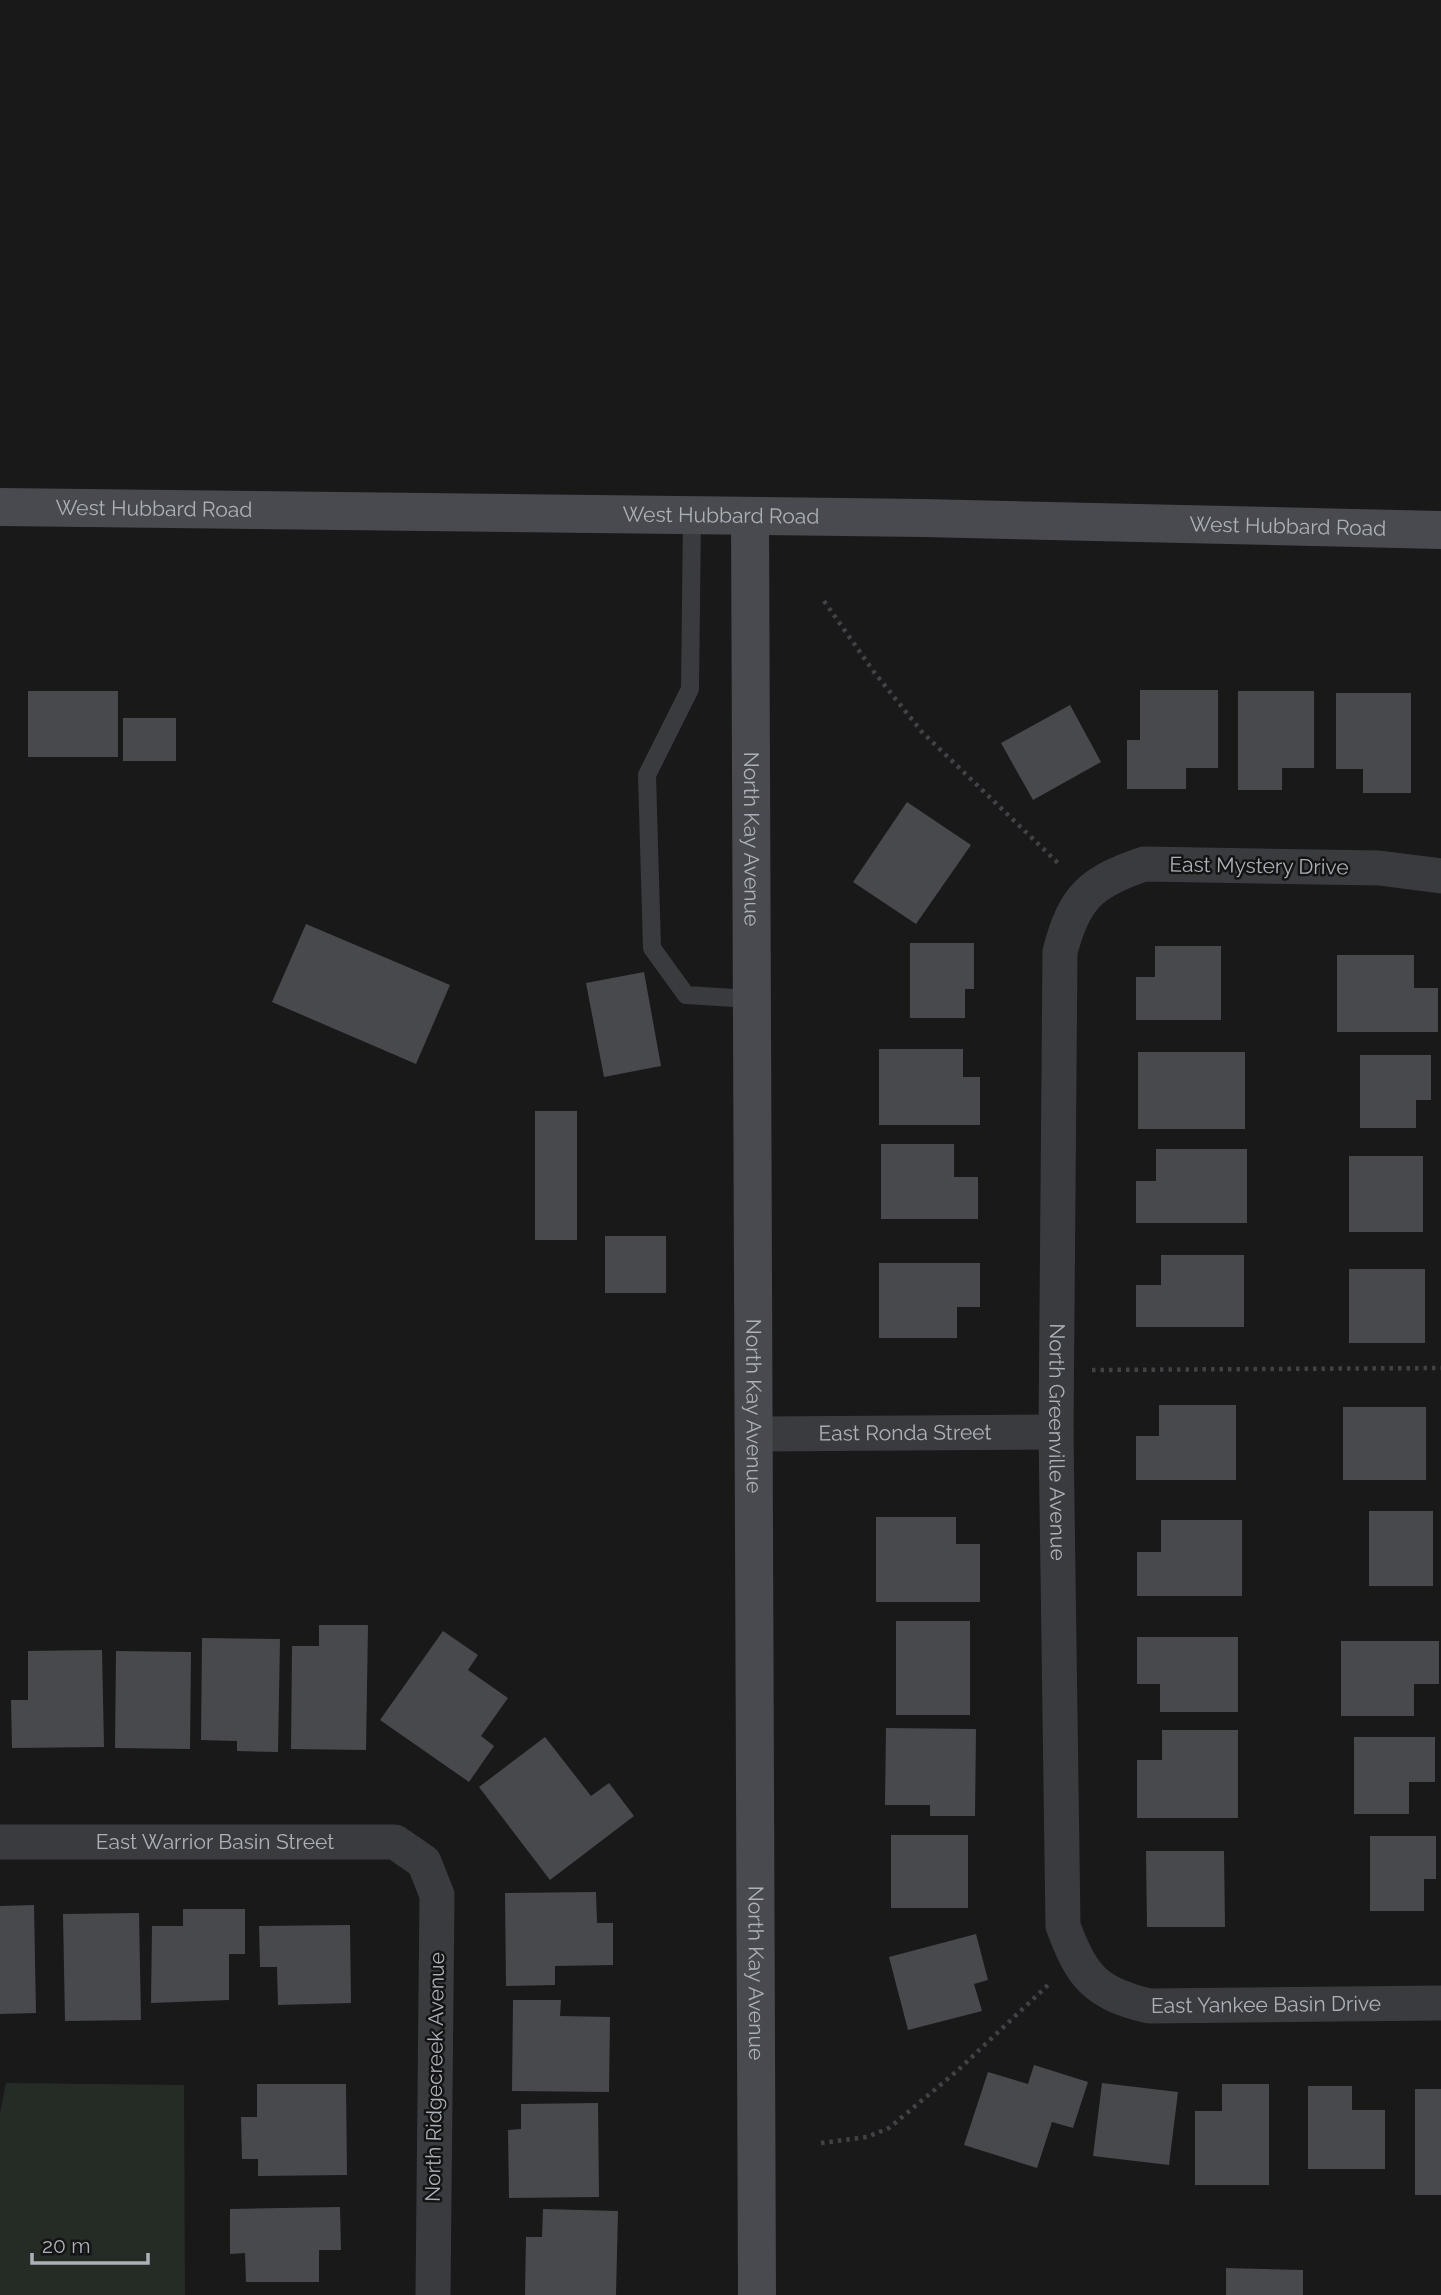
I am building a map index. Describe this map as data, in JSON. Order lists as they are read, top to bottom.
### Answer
{
  "streets": {
    "street": [
      "West Hubbard Road",
      "North Kay Avenue",
      "East Mystery Drive",
      "East Ronda Street",
      "North Greenville Avenue",
      "East Warrior Basin Street",
      "East Yankee Basin Drive",
      "North Ridgecreek Avenue"
    ]
  },
  "crossings": [
    ["West Hubbard Road", "North Kay Avenue"],
    ["North Kay Avenue", "East Ronda Street"],
    ["East Mystery Drive", "North Greenville Avenue"],
    ["East Ronda Street", "North Greenville Avenue"],
    ["North Greenville Avenue", "East Yankee Basin Drive"],
    ["East Warrior Basin Street", "North Ridgecreek Avenue"]
  ],
  "scale_bar": "20 m"
}
